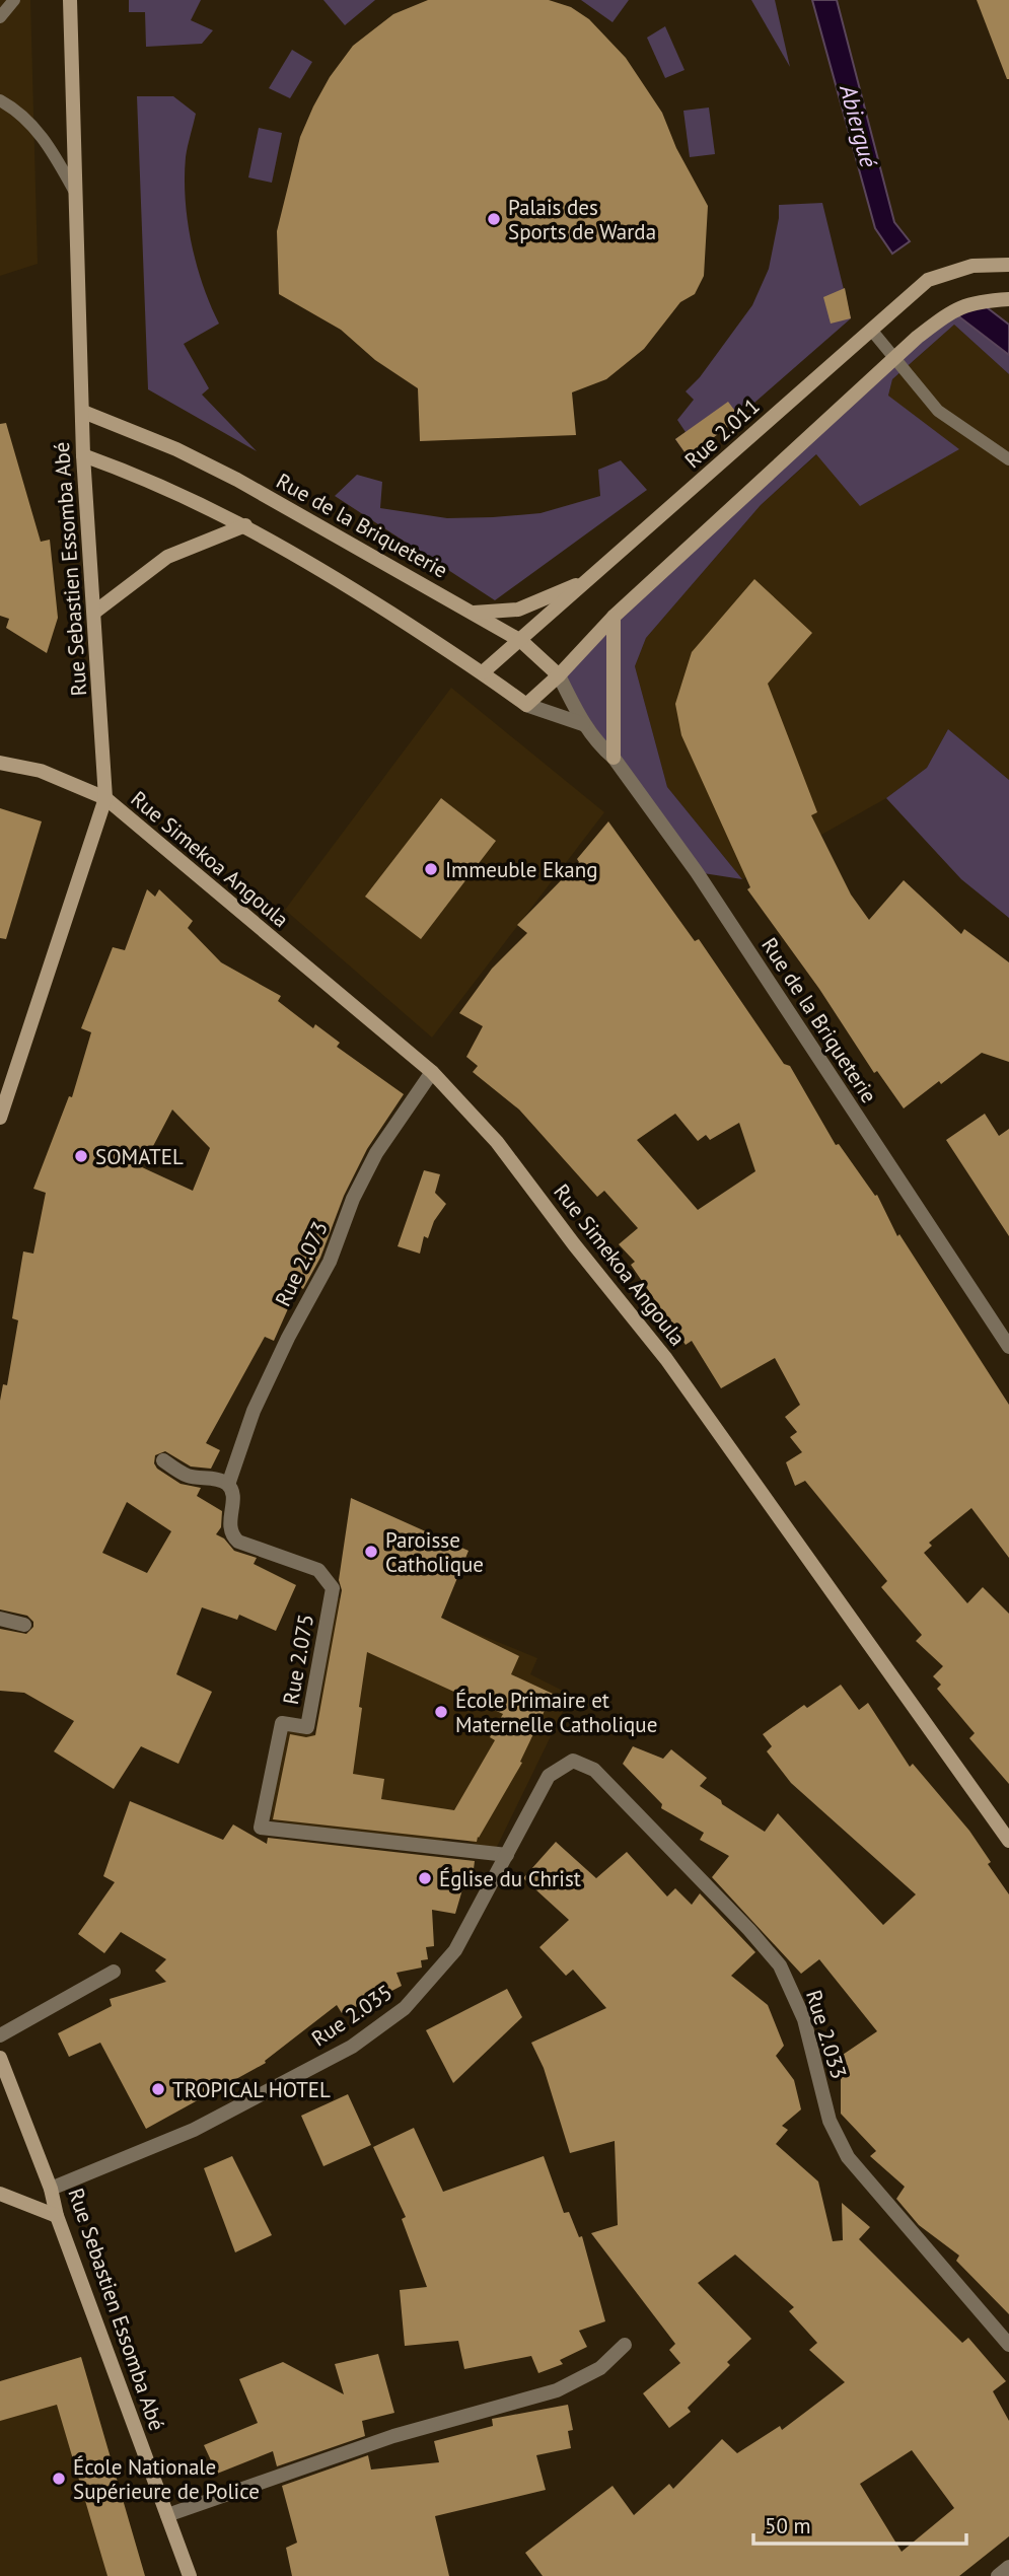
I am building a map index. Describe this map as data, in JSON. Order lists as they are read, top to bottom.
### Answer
{
  "streets": {
    "street": [
      "Rue 2.011",
      "Rue de la Briqueterie",
      "Rue Sebastien Essomba Abé",
      "Rue Simekoa Angoula",
      "Rue 2.073",
      "Rue 2.075",
      "Rue 2.035",
      "Rue 2.033"
    ]
  },
  "crossings": [
    ["Rue 2.011", "Rue de la Briqueterie"],
    ["Rue de la Briqueterie", "Rue Sebastien Essomba Abé"],
    ["Rue Sebastien Essomba Abé", "Rue Simekoa Angoula"],
    ["Rue Sebastien Essomba Abé", "Rue 2.035"],
    ["Rue Simekoa Angoula", "Rue 2.073"],
    ["Rue 2.073", "Rue 2.075"],
    ["Rue 2.075", "Rue 2.035"],
    ["Rue 2.035", "Rue 2.033"]
  ],
  "water": ["Abiergué"],
  "places": [
    "Palais des Sports de Warda",
    "Immeuble Ekang",
    "SOMATEL",
    "Paroisse Catholique",
    "École Primaire et Maternelle Catholique",
    "Église du Christ",
    "TROPICAL HOTEL",
    "École Nationale Supérieure de Police"
  ],
  "scale_bar": "50 m"
}
